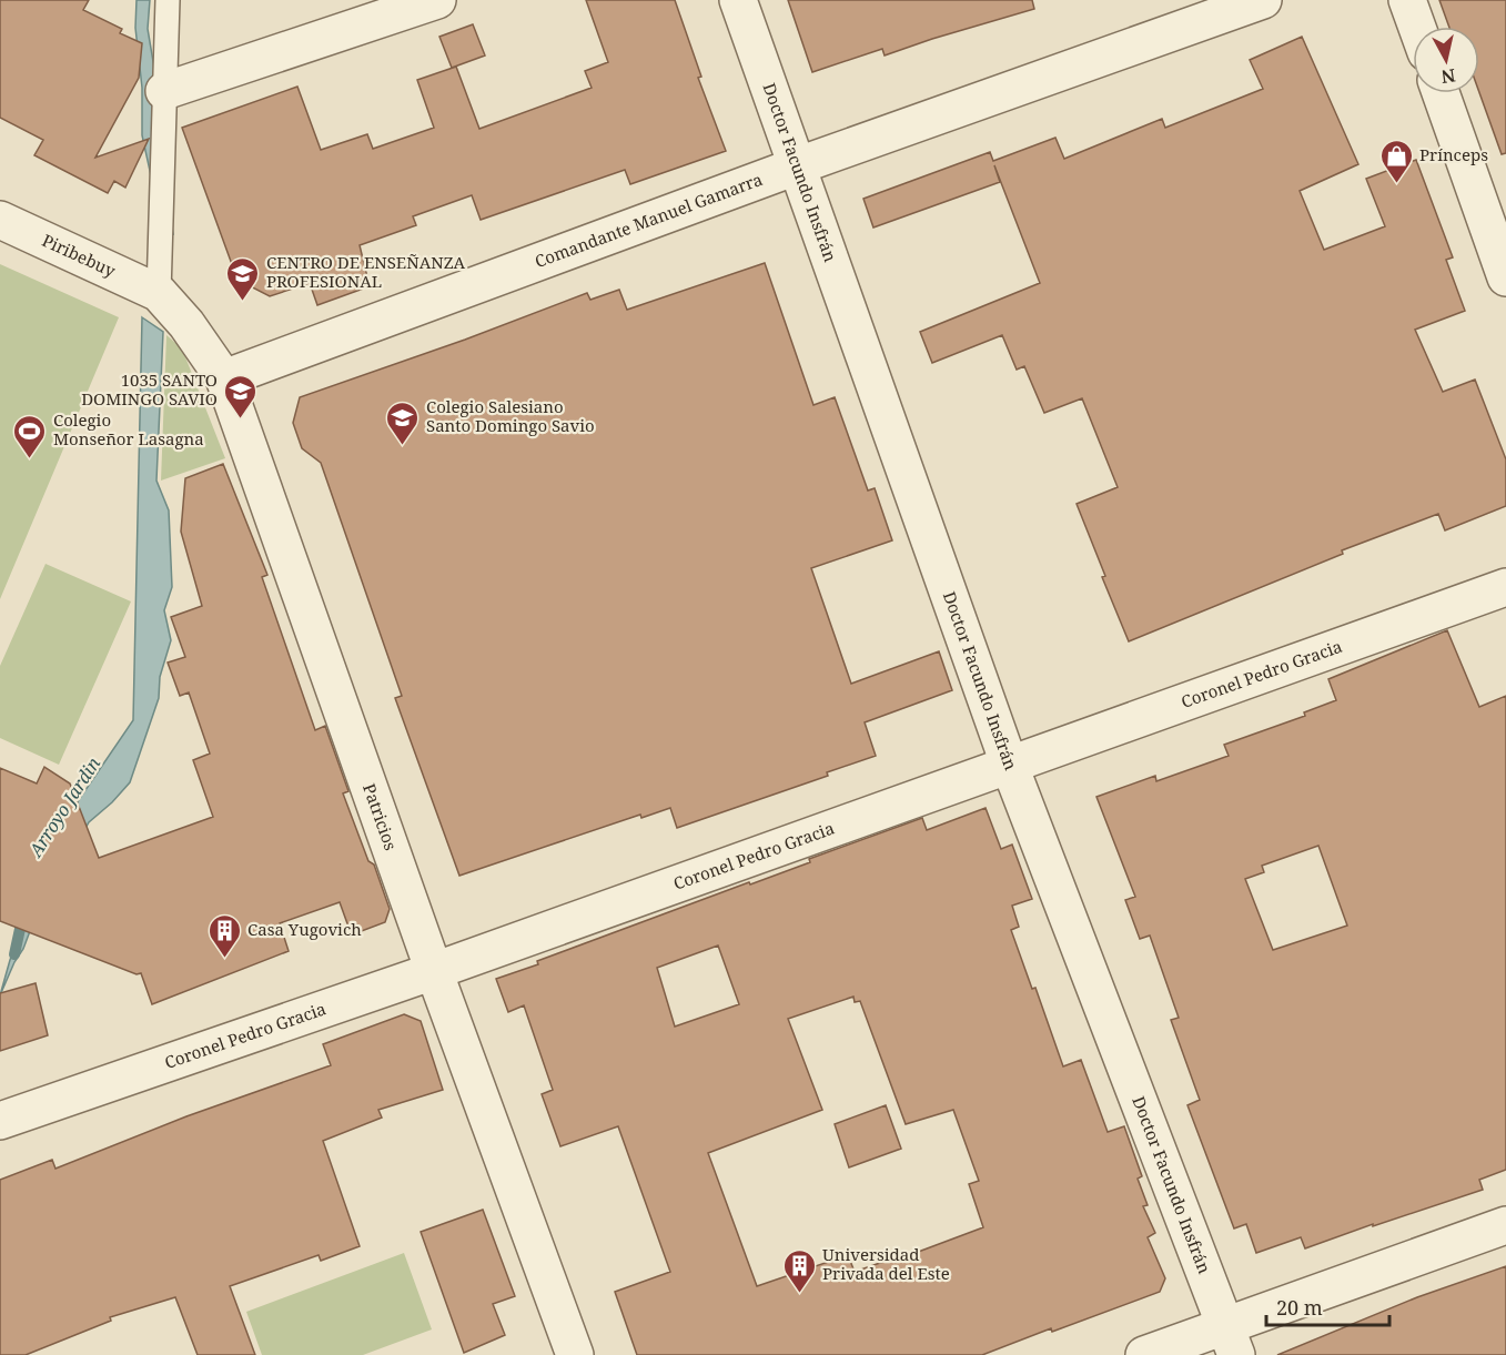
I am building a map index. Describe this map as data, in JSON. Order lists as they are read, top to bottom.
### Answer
{
  "streets": {
    "street": [
      "Doctor Facundo Insfrán",
      "Comandante Manuel Gamarra",
      "Piribebuy",
      "Coronel Pedro Gracia",
      "Patricios"
    ]
  },
  "crossings": [
    ["Doctor Facundo Insfrán", "Comandante Manuel Gamarra"],
    ["Doctor Facundo Insfrán", "Coronel Pedro Gracia"],
    ["Comandante Manuel Gamarra", "Patricios"],
    ["Piribebuy", "Patricios"],
    ["Coronel Pedro Gracia", "Patricios"]
  ],
  "water": ["Arroyo Jardin"],
  "places": {
    "shop": ["Prínceps"],
    "school or university": ["CENTRO DE ENSEÑANZA PROFESIONAL", "1035 SANTO DOMINGO SAVIO", "Colegio Salesiano Santo Domingo Savio"],
    "sports": ["Colegio Monseñor Lasagna"],
    "building": ["Casa Yugovich", "Universidad Privada del Este"]
  },
  "scale_bar": "20 m",
  "north": "bottom"
}
